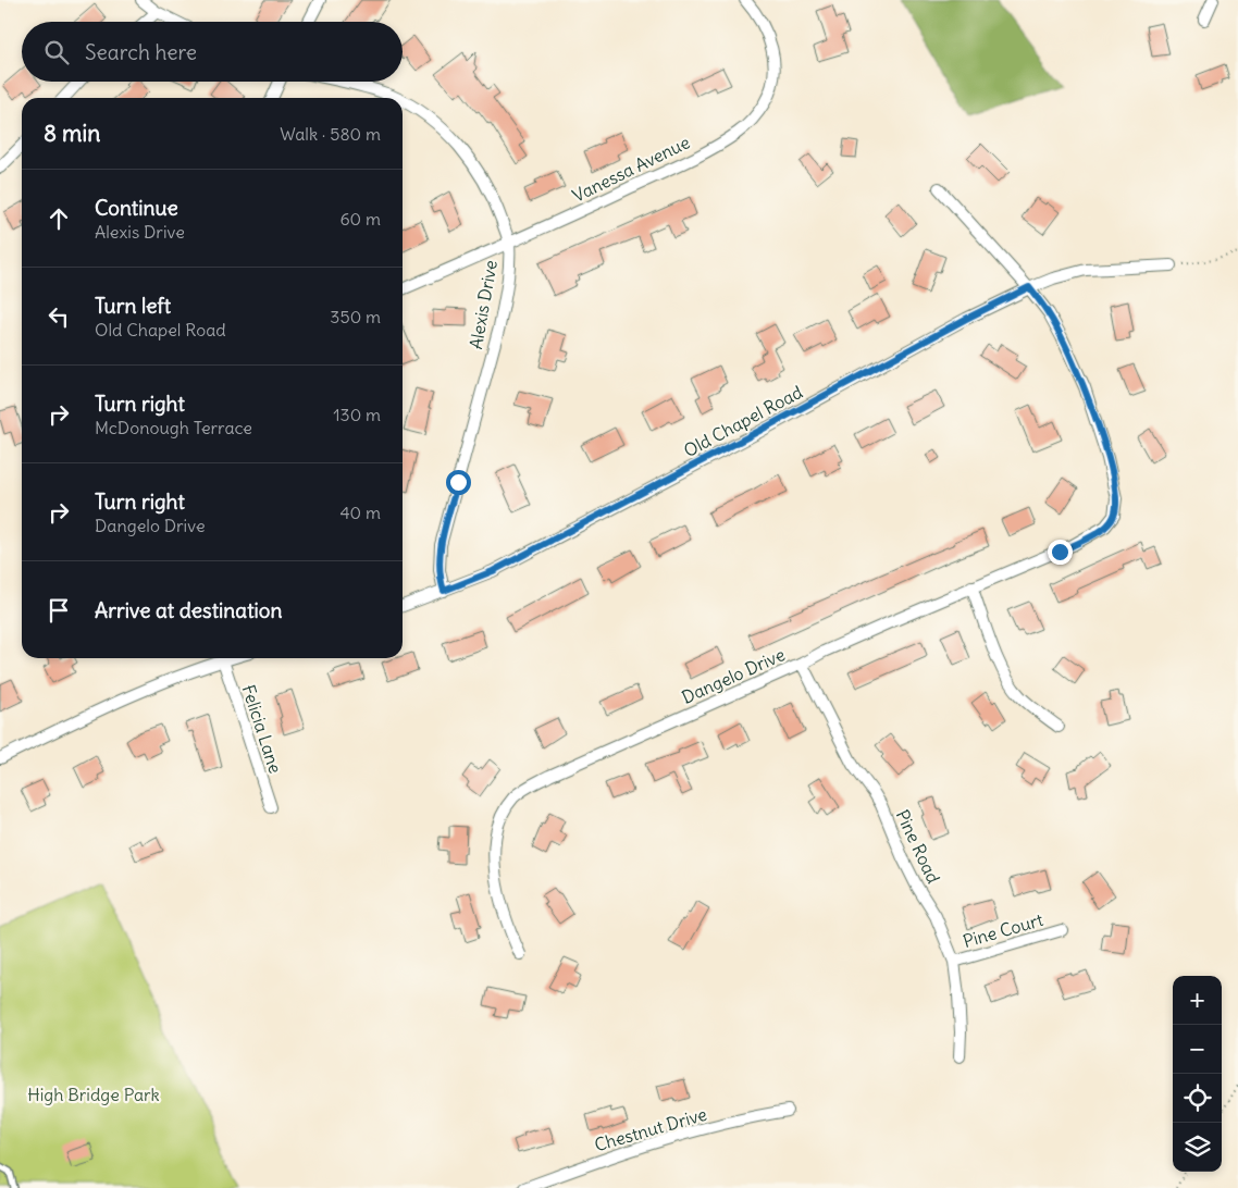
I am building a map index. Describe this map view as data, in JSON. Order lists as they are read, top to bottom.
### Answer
{
  "streets": {
    "street": [
      "Vanessa Avenue",
      "Alexis Drive",
      "Old Chapel Road",
      "Dangelo Drive",
      "Felicia Lane",
      "Pine Road",
      "Pine Court",
      "Chestnut Drive"
    ]
  },
  "crossings": [
    ["Vanessa Avenue", "Alexis Drive"],
    ["Alexis Drive", "Old Chapel Road"],
    ["Old Chapel Road", "Dangelo Drive"],
    ["Dangelo Drive", "Pine Road"],
    ["Pine Road", "Pine Court"]
  ],
  "parks": ["High Bridge Park"],
  "page": {
    "search": "Search here",
    "heading": ["8 min", "Walk · 580 m"],
    "list": [
      ["Continue", "Alexis Drive", "60 m"],
      ["Turn left", "Old Chapel Road", "350 m"],
      ["Turn right", "McDonough Terrace", "130 m"],
      ["Turn right", "Dangelo Drive", "40 m"],
      "Arrive at destination"
    ],
    "map_buttons": ["+", "−"]
  }
}
